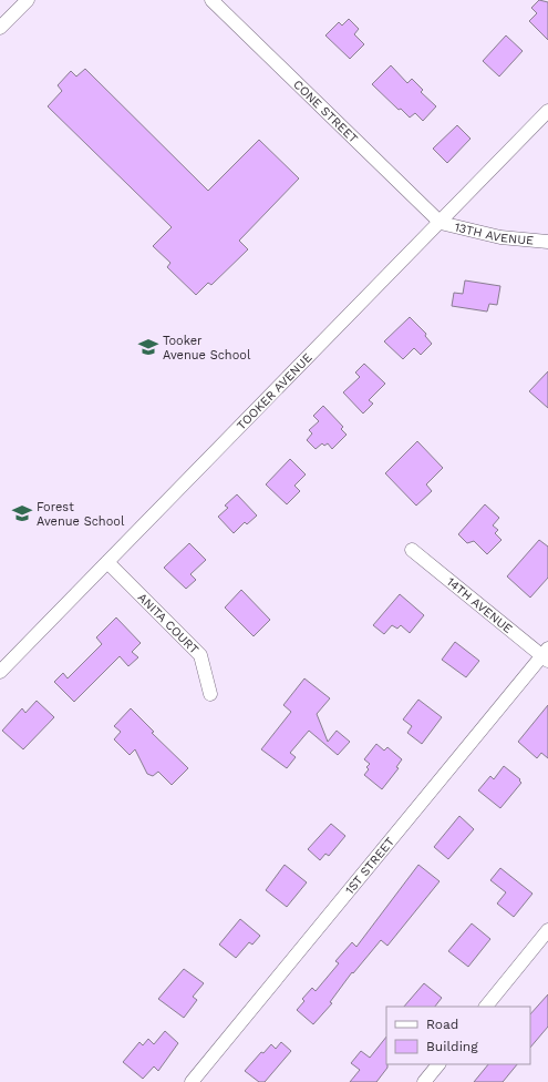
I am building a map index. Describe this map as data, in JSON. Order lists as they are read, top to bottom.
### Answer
{
  "streets": {
    "street": [
      "CONE STREET",
      "13TH AVENUE",
      "TOOKER AVENUE",
      "14TH AVENUE",
      "ANITA COURT",
      "1ST STREET"
    ]
  },
  "crossings": [
    ["CONE STREET", "13TH AVENUE"],
    ["CONE STREET", "TOOKER AVENUE"],
    ["13TH AVENUE", "TOOKER AVENUE"],
    ["TOOKER AVENUE", "ANITA COURT"],
    ["14TH AVENUE", "1ST STREET"]
  ],
  "places": {
    "school or university": ["Tooker Avenue School", "Forest Avenue School"]
  },
  "legend": ["Road", "Building"]
}
